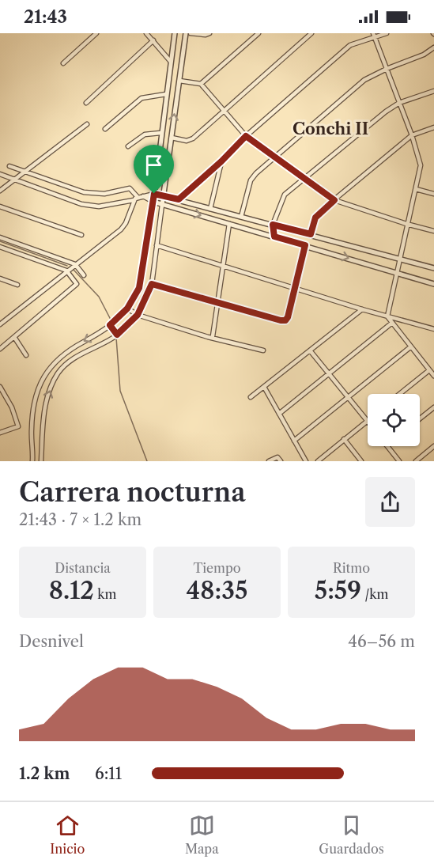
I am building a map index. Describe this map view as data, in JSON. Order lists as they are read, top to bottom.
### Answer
{
  "districts": ["Conchi II"],
  "page": {
    "status": "21:43",
    "heading": ["Carrera nocturna", "21:43 · 7 × 1.2 km"],
    "stats": [
      ["Distancia", "8.12 km"],
      ["Tiempo", "48:35"],
      ["Ritmo", "5:59 /km"]
    ],
    "chart": ["Desnivel", "46–56 m"],
    "list": [
      {
        "name": "1.2 km",
        "note": "6:11"
      }
    ],
    "tabs": ["Inicio", "Mapa", "Guardados"]
  }
}
